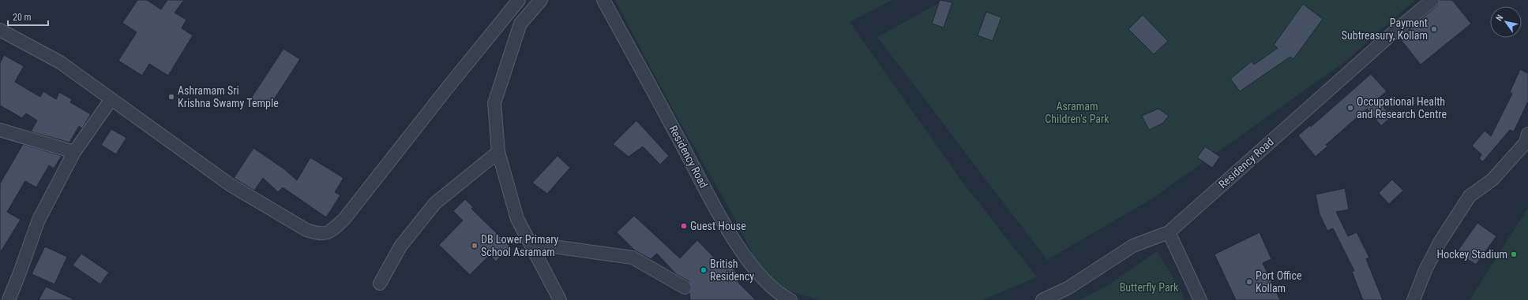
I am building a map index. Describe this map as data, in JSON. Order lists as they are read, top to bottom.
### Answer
{
  "streets": {
    "street": ["Residency Road"]
  },
  "parks": ["Asramam Children's Park", "Butterfly Park"],
  "places": [
    "Payment Subtreasury, Kollam",
    "Ashramam Sri Krishna Swamy Temple",
    "Occupational Health and Research Centre",
    "Guest House",
    "DB Lower Primary School Asramam",
    "Hockey Stadium",
    "British Residency",
    "Port Office Kollam"
  ],
  "scale_bar": "20 m",
  "north": "top left"
}
